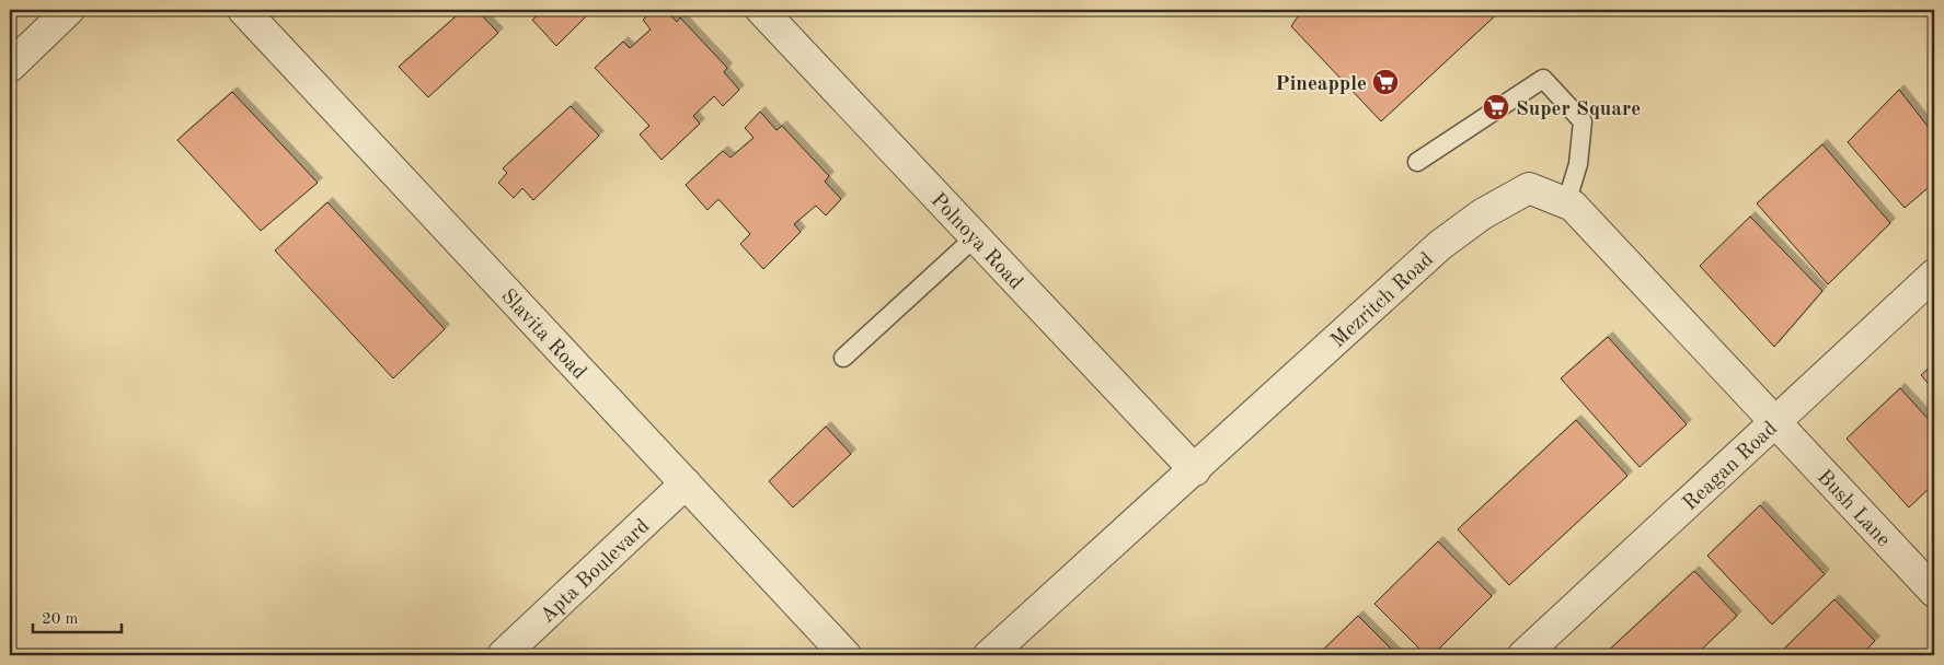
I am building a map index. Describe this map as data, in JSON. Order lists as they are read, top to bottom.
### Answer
{
  "streets": {
    "street": [
      "Polnoya Road",
      "Mezritch Road",
      "Slavita Road",
      "Reagan Road",
      "Bush Lane",
      "Apta Boulevard"
    ]
  },
  "crossings": [
    ["Polnoya Road", "Mezritch Road"],
    ["Mezritch Road", "Reagan Road"],
    ["Mezritch Road", "Bush Lane"],
    ["Slavita Road", "Apta Boulevard"],
    ["Reagan Road", "Bush Lane"]
  ],
  "places": {
    "supermarket": ["Pineapple", "Super Square"]
  },
  "scale_bar": "20 m"
}
